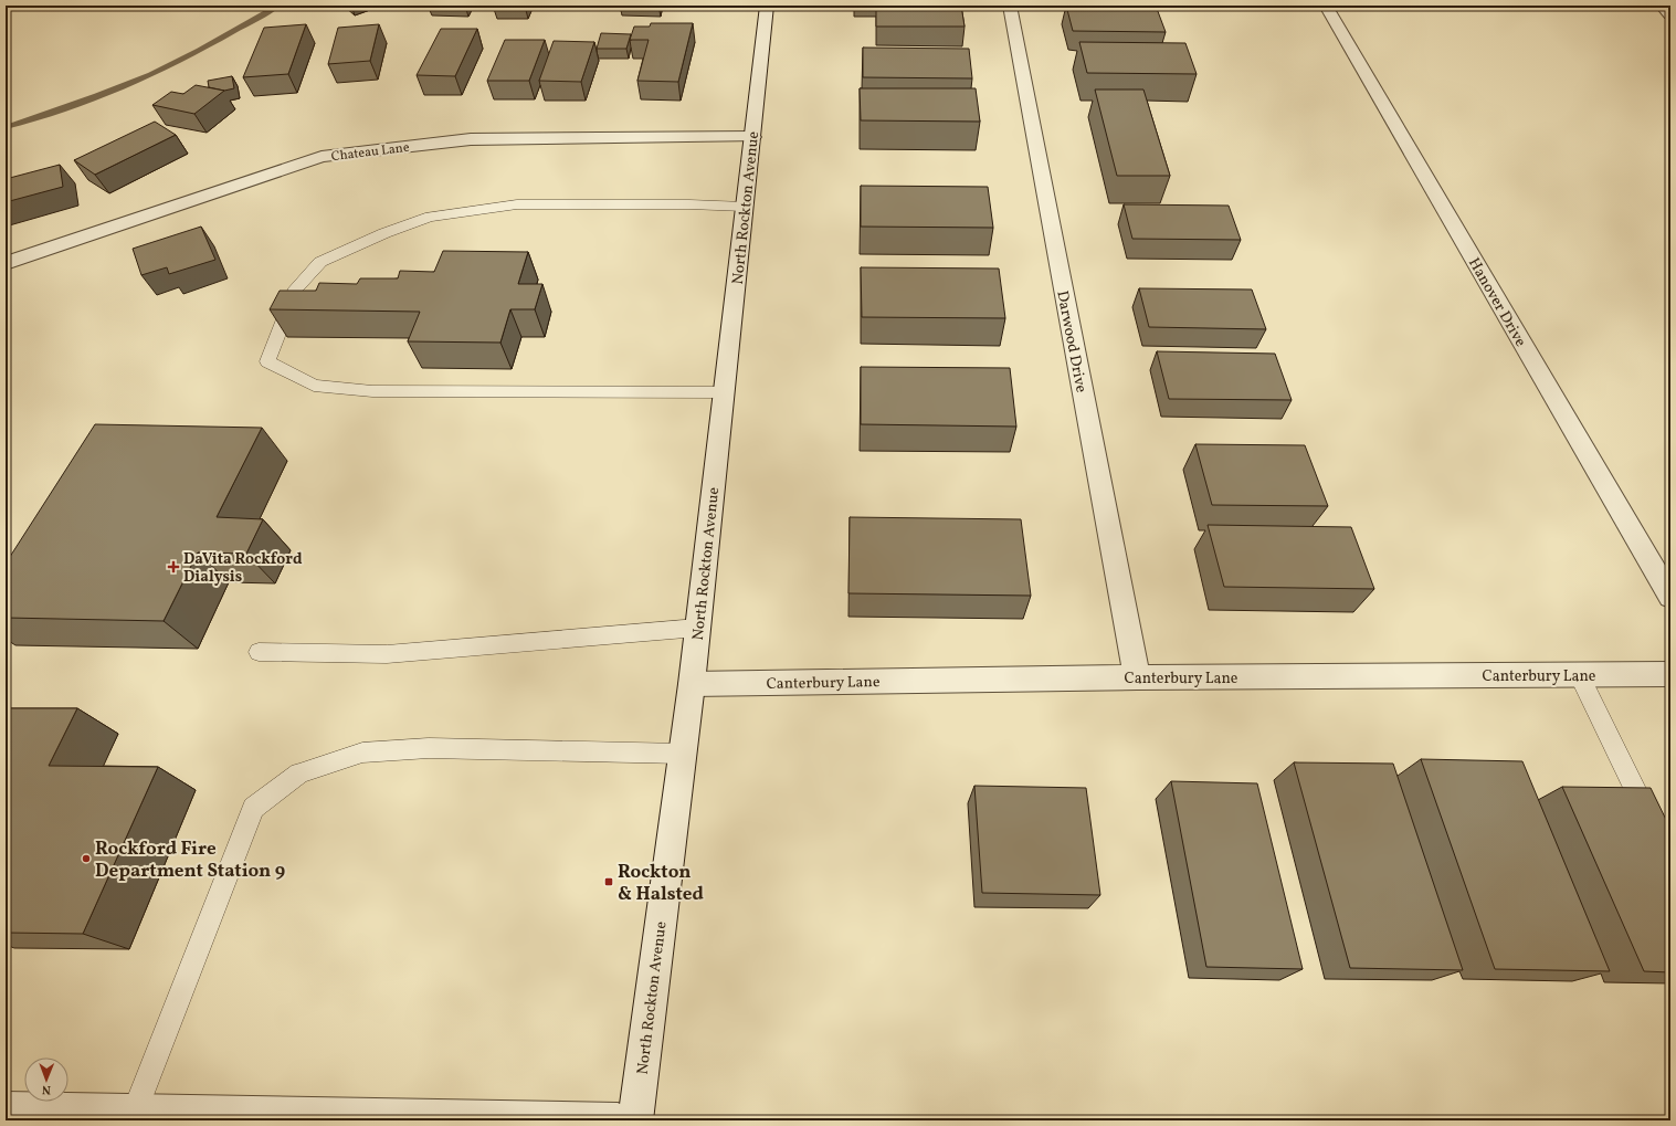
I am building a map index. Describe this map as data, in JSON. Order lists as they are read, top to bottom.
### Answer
{
  "streets": {
    "street": [
      "Chateau Lane",
      "North Rockton Avenue",
      "Hanover Drive",
      "Darwood Drive",
      "Canterbury Lane"
    ]
  },
  "crossings": [
    ["Chateau Lane", "North Rockton Avenue"],
    ["North Rockton Avenue", "Canterbury Lane"],
    ["Darwood Drive", "Canterbury Lane"]
  ],
  "places": {
    "health": ["DaVita Rockford Dialysis"],
    "other": ["Rockford Fire Department Station 9"],
    "transit": ["Rockton & Halsted"]
  },
  "north": "bottom"
}
